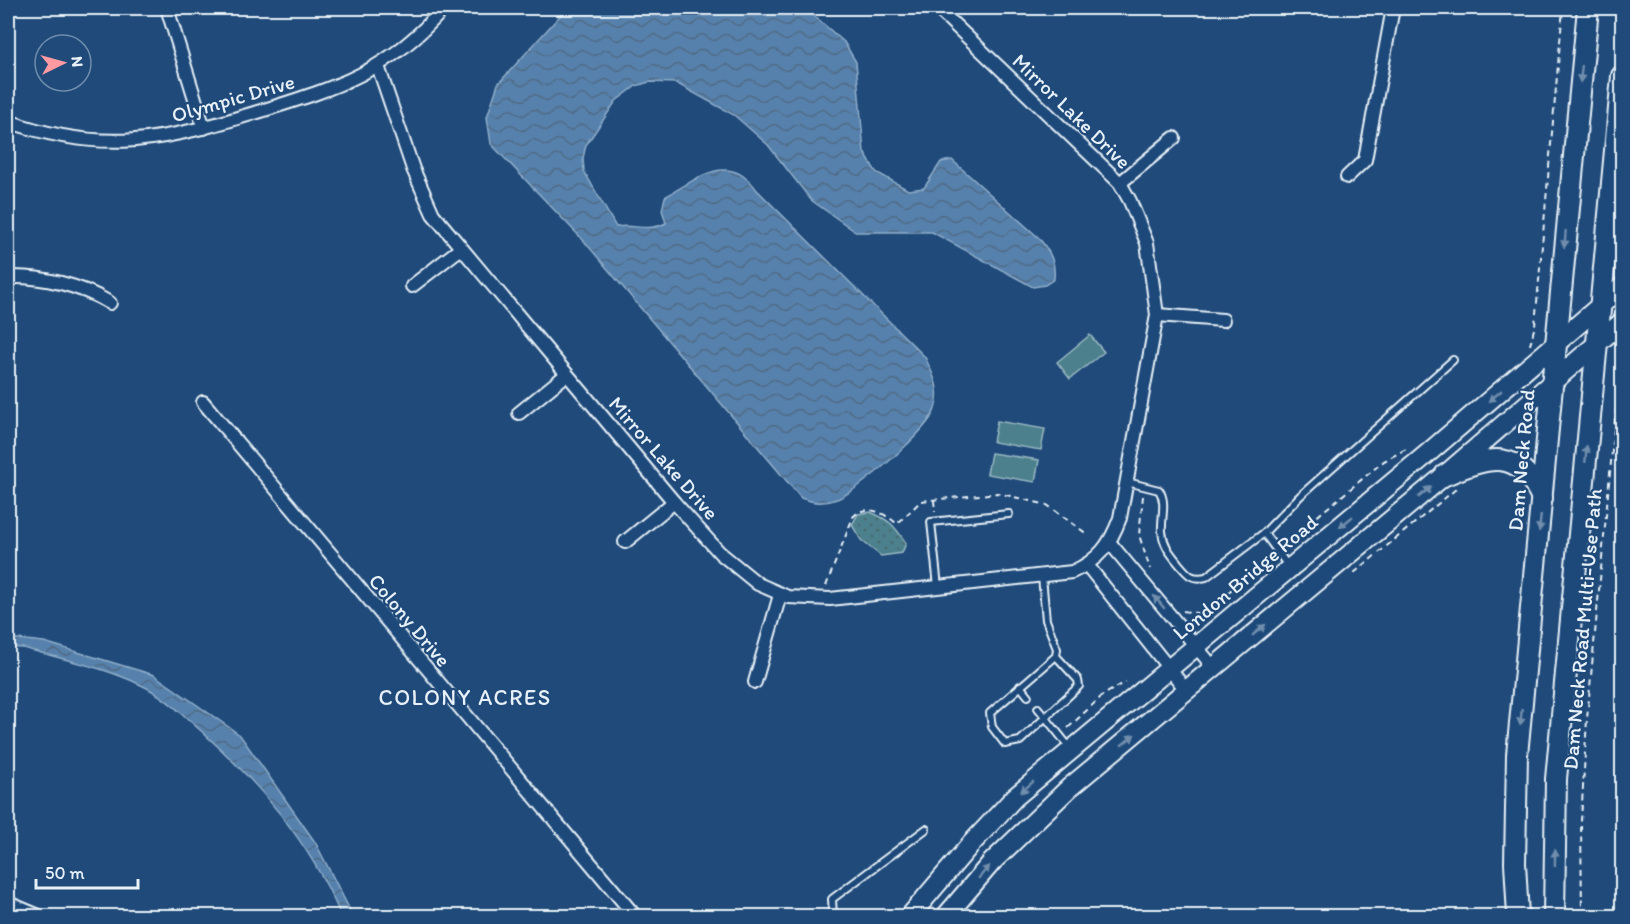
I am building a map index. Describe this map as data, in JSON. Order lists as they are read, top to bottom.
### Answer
{
  "streets": {
    "main road": ["Dam Neck Road", "London Bridge Road"],
    "street": ["Olympic Drive", "Mirror Lake Drive", "Colony Drive"],
    "path": ["Dam Neck Road Multi-Use Path"]
  },
  "crossings": [
    ["Olympic Drive", "Mirror Lake Drive"],
    ["Dam Neck Road", "London Bridge Road"]
  ],
  "districts": ["COLONY ACRES"],
  "scale_bar": "50 m",
  "north": "right"
}
